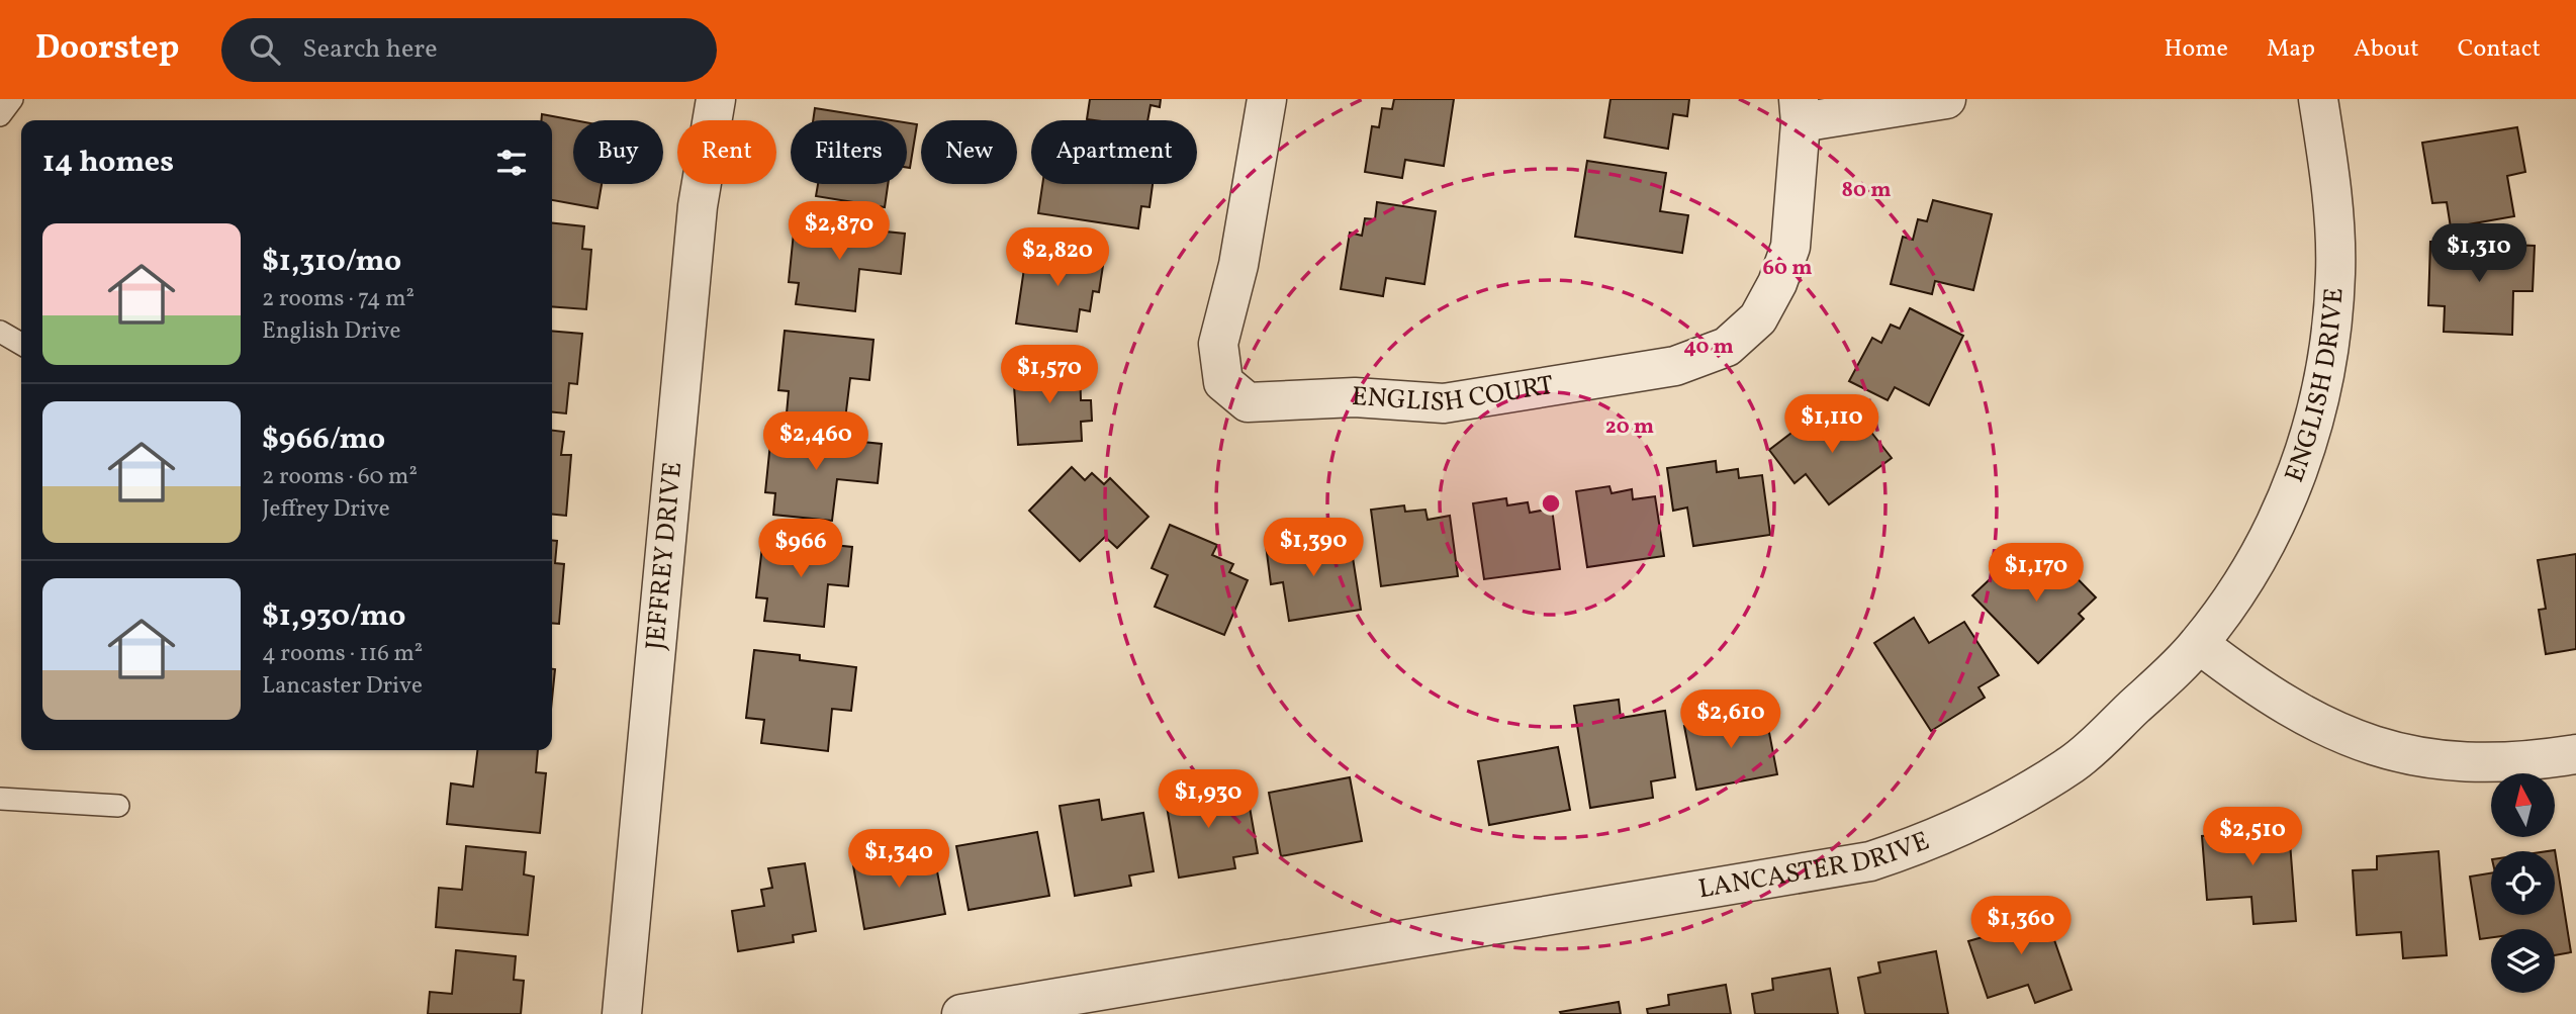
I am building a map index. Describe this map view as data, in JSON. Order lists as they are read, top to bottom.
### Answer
{
  "streets": {
    "street": [
      "ENGLISH DRIVE",
      "ENGLISH COURT",
      "JEFFREY DRIVE",
      "LANCASTER DRIVE"
    ]
  },
  "crossings": [
    ["ENGLISH DRIVE", "LANCASTER DRIVE"]
  ],
  "north": "top",
  "page": {
    "header": "Doorstep",
    "search": "Search here",
    "nav": [
      "Home",
      "Map",
      "About",
      "Contact"
    ],
    "chip": [
      "Buy",
      "Rent",
      "Filters",
      "New",
      "Apartment"
    ],
    "heading": "14 homes",
    "price": [
      "$2,870",
      "$1,310",
      "$2,820",
      "$1,570",
      "$1,110",
      "$2,460",
      "$1,390",
      "$966",
      "$1,170",
      "$2,610",
      "$1,930",
      "$2,510",
      "$1,340",
      "$1,360"
    ],
    "list": [
      {
        "name": "$1,310/mo",
        "note": "2 rooms · 74 m² · English Drive"
      },
      {
        "name": "$966/mo",
        "note": "2 rooms · 60 m² · Jeffrey Drive"
      },
      {
        "name": "$1,930/mo",
        "note": "4 rooms · 116 m² · Lancaster Drive"
      }
    ]
  },
  "rings": [
    "80 m",
    "60 m",
    "40 m",
    "20 m"
  ]
}
